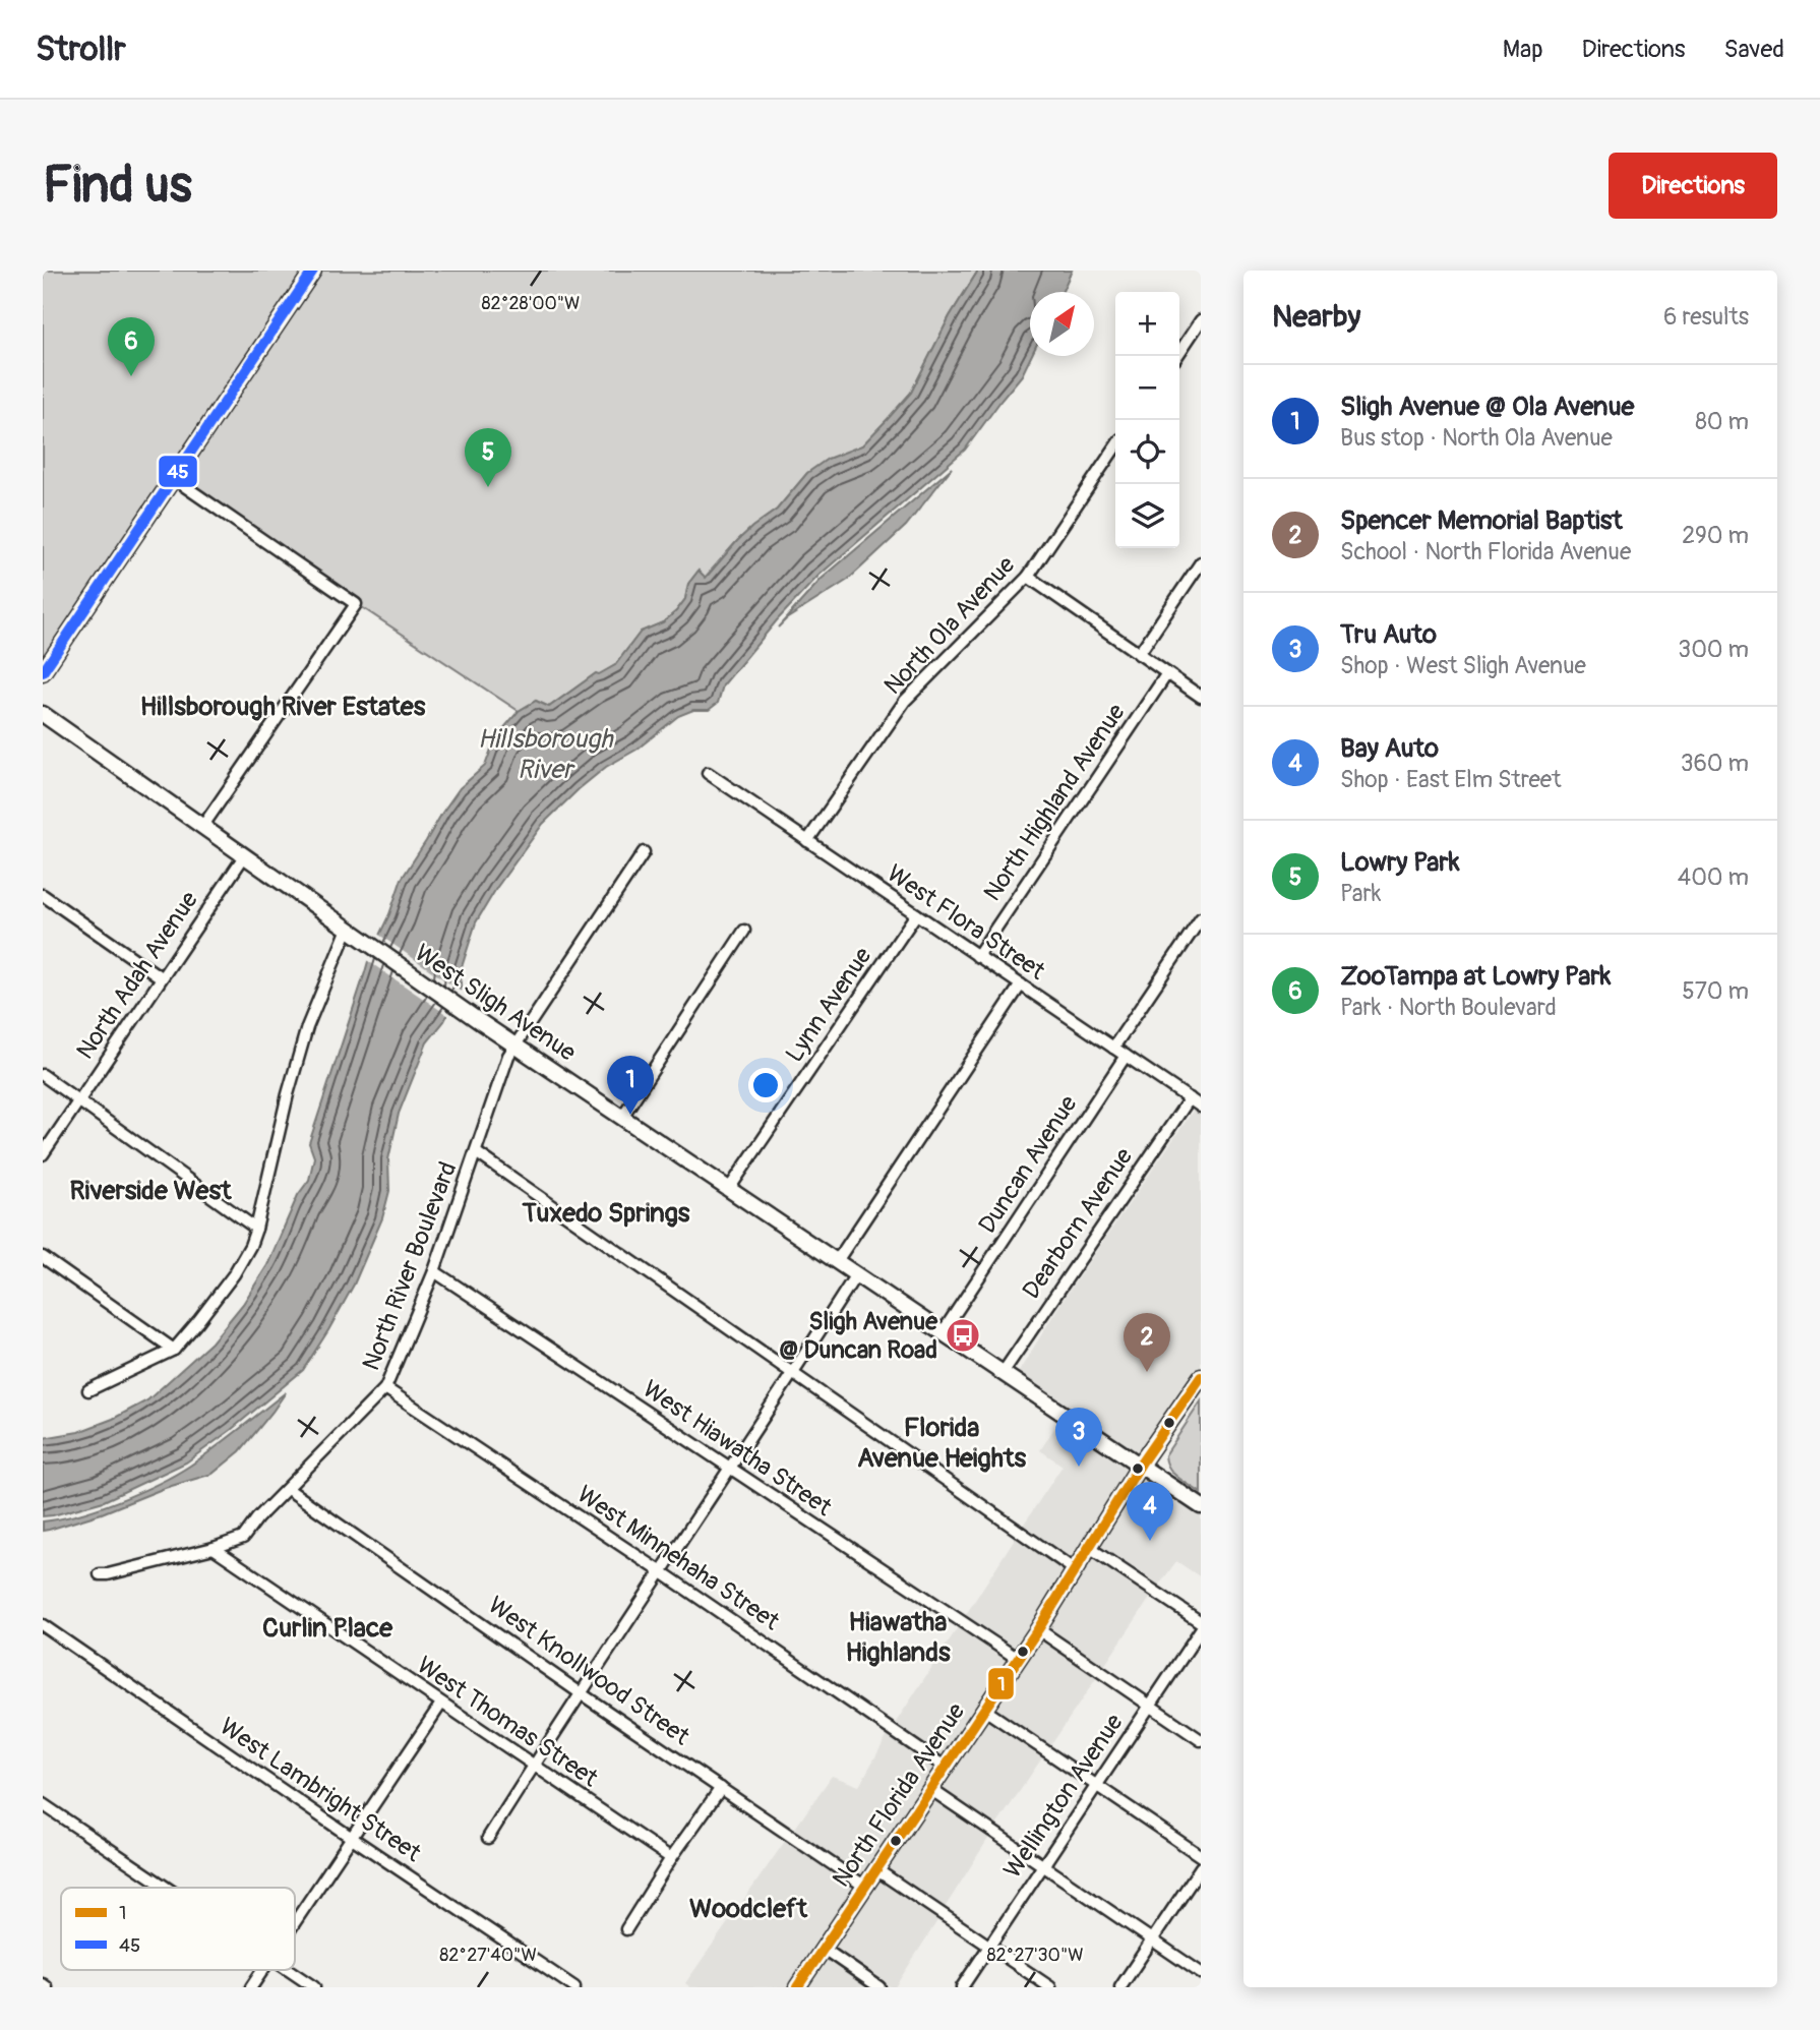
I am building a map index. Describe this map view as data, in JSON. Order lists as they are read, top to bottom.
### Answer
{
  "streets": {
    "main road": ["West Sligh Avenue", "North Florida Avenue"],
    "street": [
      "North Ola Avenue",
      "North Highland Avenue",
      "West Flora Street",
      "North Adah Avenue",
      "Lynn Avenue",
      "Duncan Avenue",
      "Dearborn Avenue",
      "North River Boulevard",
      "West Hiawatha Street",
      "West Minnehaha Street",
      "West Knollwood Street",
      "West Thomas Street",
      "West Lambright Street",
      "Wellington Avenue"
    ]
  },
  "crossings": [
    ["North Ola Avenue", "West Flora Street"],
    ["North Highland Avenue", "West Flora Street"],
    ["West Flora Street", "Lynn Avenue"],
    ["West Flora Street", "Duncan Avenue"],
    ["West Flora Street", "Dearborn Avenue"],
    ["North Adah Avenue", "West Sligh Avenue"],
    ["West Sligh Avenue", "Lynn Avenue"],
    ["West Sligh Avenue", "Duncan Avenue"],
    ["West Sligh Avenue", "Dearborn Avenue"],
    ["West Sligh Avenue", "North River Boulevard"],
    ["West Sligh Avenue", "North Florida Avenue"],
    ["North River Boulevard", "West Hiawatha Street"],
    ["North River Boulevard", "West Minnehaha Street"],
    ["North River Boulevard", "West Knollwood Street"],
    ["North River Boulevard", "West Thomas Street"],
    ["West Hiawatha Street", "North Florida Avenue"],
    ["West Minnehaha Street", "North Florida Avenue"],
    ["West Knollwood Street", "North Florida Avenue"]
  ],
  "districts": [
    "Hillsborough River Estates",
    "Riverside West",
    "Tuxedo Springs",
    "Florida Avenue Heights",
    "Hiawatha Highlands",
    "Curlin Place",
    "Woodcleft"
  ],
  "water": ["Hillsborough River"],
  "places": {
    "bus stop": ["Sligh Avenue @ Duncan Road"]
  },
  "lines": ["transit line 45", "transit line 1"],
  "legend": ["1", "45"],
  "north": "top right",
  "page": {
    "header": "Strollr",
    "nav": ["Map", "Directions", "Saved"],
    "buttons": "Directions",
    "title": "Find us",
    "heading": ["Nearby", "6 results"],
    "map_buttons": ["+", "−"],
    "pins": [
      "6",
      "5",
      "1",
      "2",
      "3",
      "4"
    ],
    "list": [
      {
        "mark": "1",
        "name": "Sligh Avenue @ Ola Avenue",
        "note": "Bus stop · North Ola Avenue",
        "value": "80 m"
      },
      {
        "mark": "2",
        "name": "Spencer Memorial Baptist",
        "note": "School · North Florida Avenue",
        "value": "290 m"
      },
      {
        "mark": "3",
        "name": "Tru Auto",
        "note": "Shop · West Sligh Avenue",
        "value": "300 m"
      },
      {
        "mark": "4",
        "name": "Bay Auto",
        "note": "Shop · East Elm Street",
        "value": "360 m"
      },
      {
        "mark": "5",
        "name": "Lowry Park",
        "note": "Park",
        "value": "400 m"
      },
      {
        "mark": "6",
        "name": "ZooTampa at Lowry Park",
        "note": "Park · North Boulevard",
        "value": "570 m"
      }
    ]
  },
  "coordinates": ["82°28'00\"W", "82°27'40\"W", "82°27'30\"W"]
}
